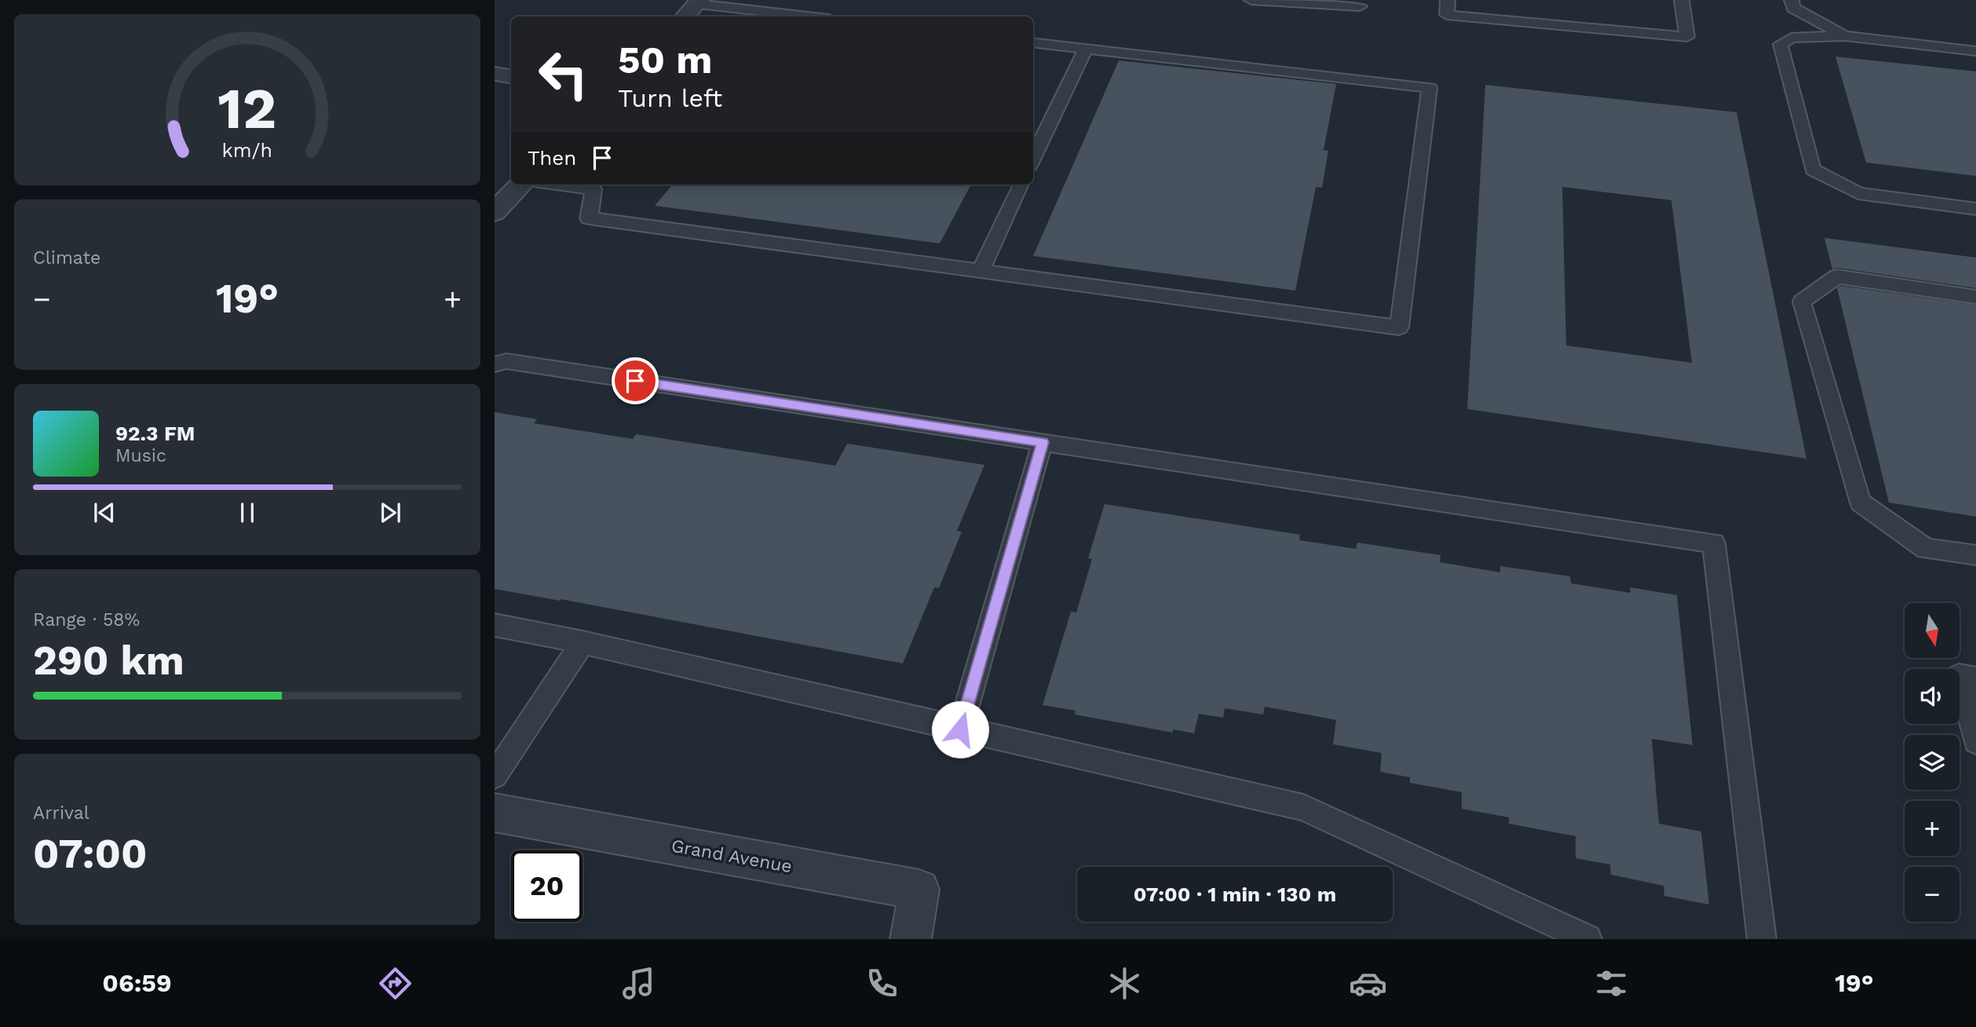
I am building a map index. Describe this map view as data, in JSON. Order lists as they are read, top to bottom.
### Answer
{
  "streets": {
    "street": ["Grand Avenue"]
  },
  "north": "bottom",
  "page": {
    "turn": ["50 m", "Turn left"],
    "then": "Then",
    "tile": [
      "Climate",
      ["Range · 58%", "290 km"],
      ["Arrival", "07:00"]
    ],
    "heat": ["−", "19°", "+"],
    "song": ["92.3 FM", "Music"],
    "map_buttons": ["+", "−"],
    "limit": "20",
    "trip": "07:00 · 1 min · 130 m",
    "tabs": ["06:59", "19°"],
    "gauge": ["12", "km/h"]
  }
}
